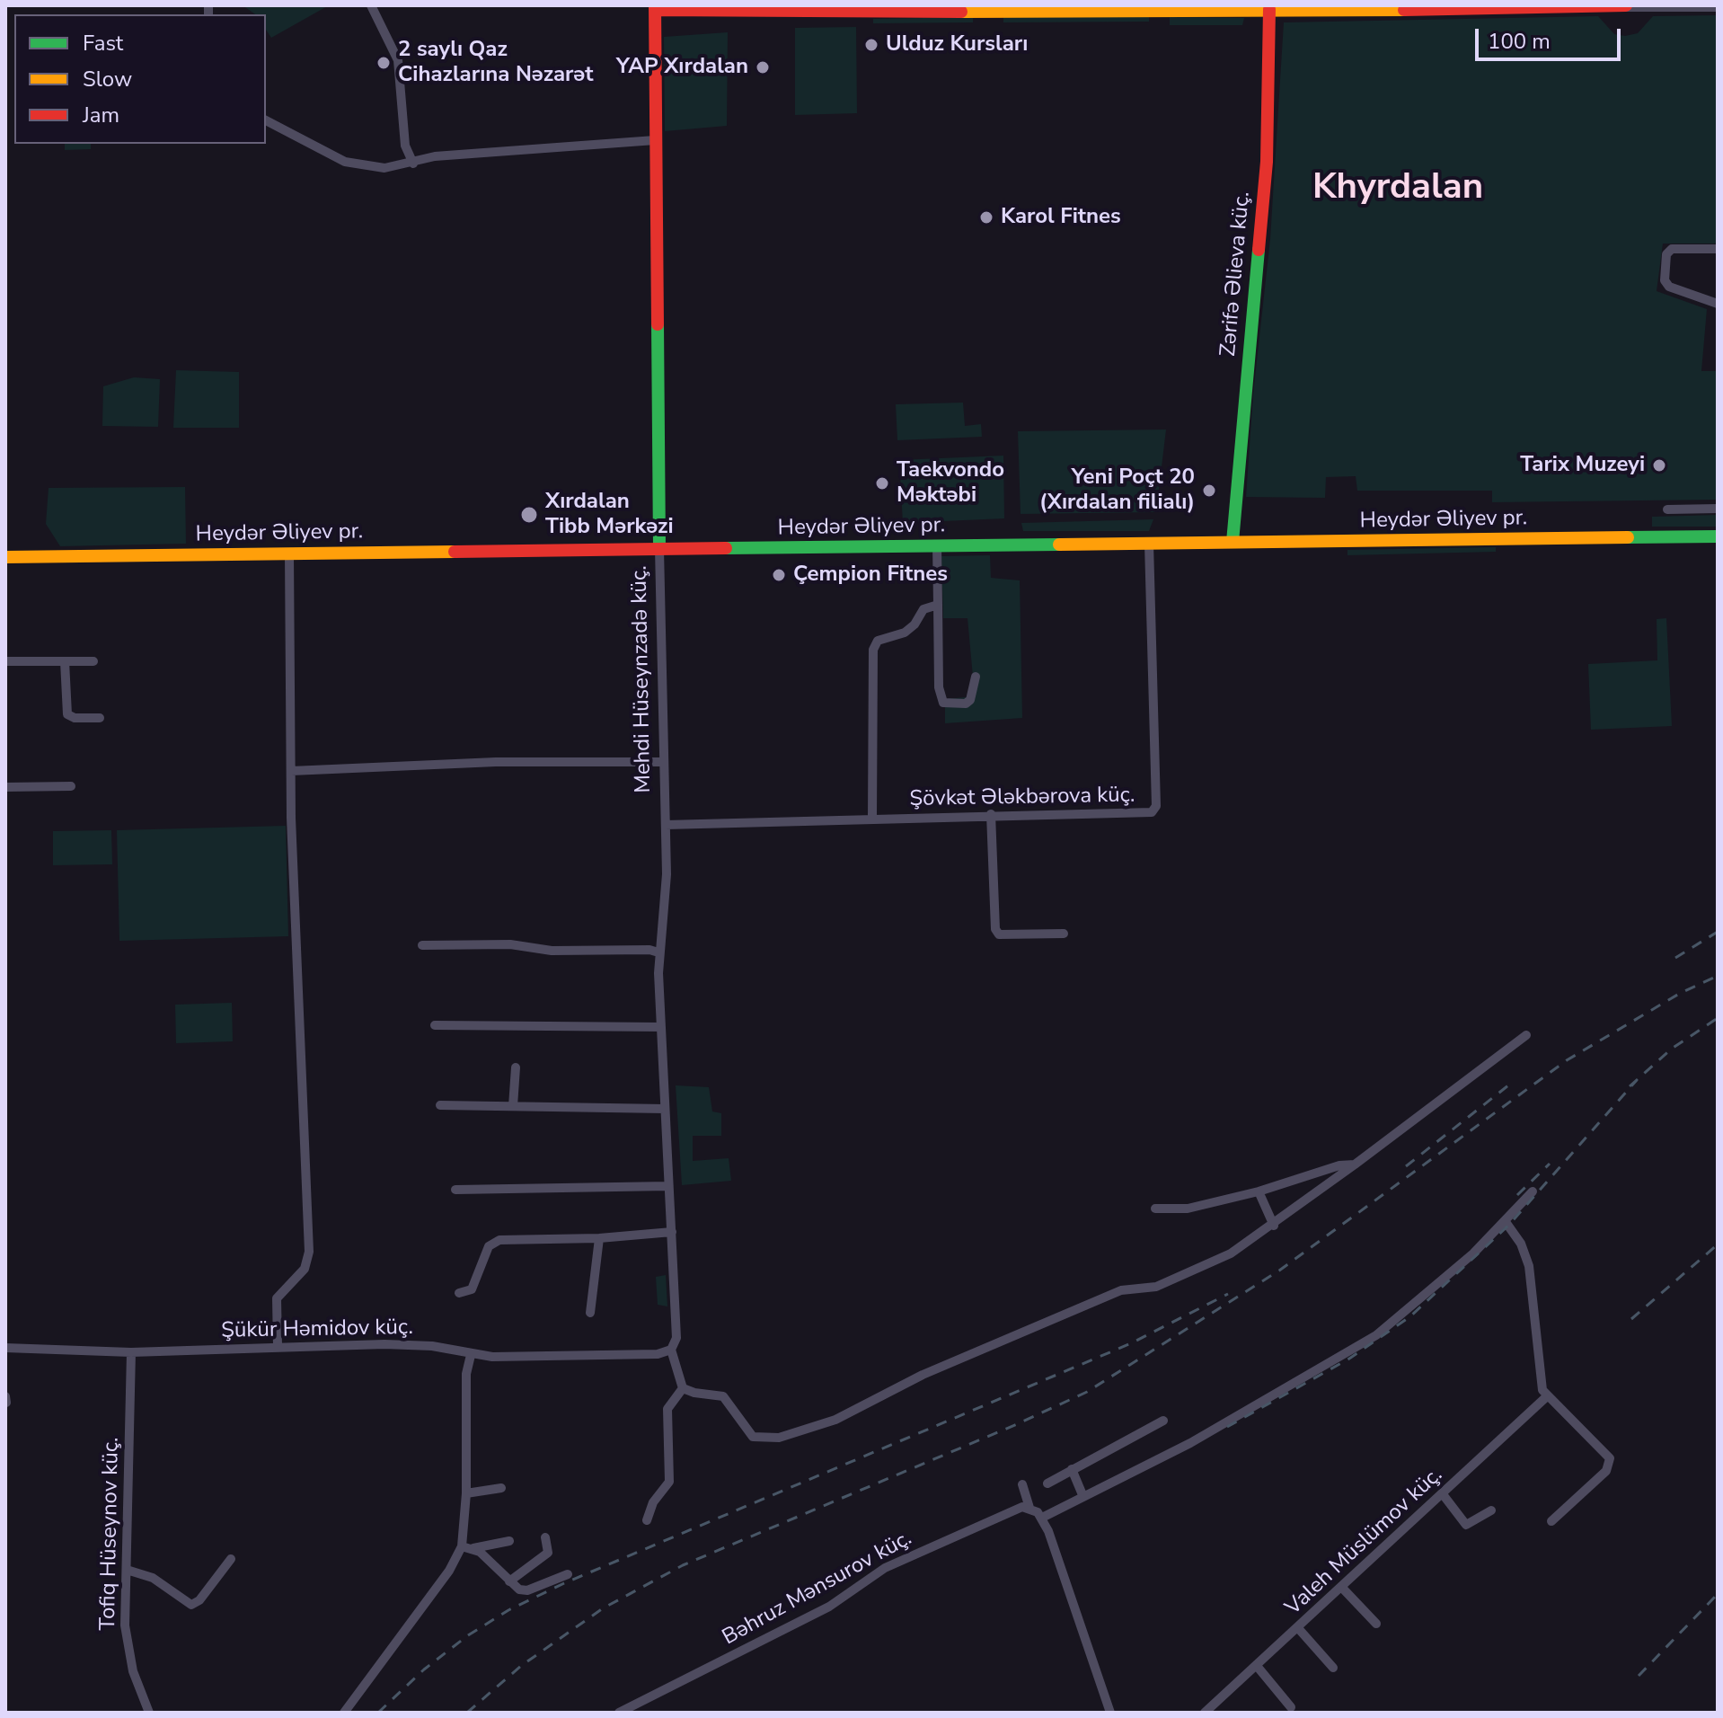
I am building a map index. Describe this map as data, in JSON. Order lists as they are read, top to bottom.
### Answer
{
  "streets": {
    "street": [
      "Zərifə Əlieva küç.",
      "Heydər Əliyev pr.",
      "Mehdi Hüseynzadə küç.",
      "Şövkət Ələkbərova küç.",
      "Şükür Həmidov küç.",
      "Tofiq Hüseynov küç.",
      "Valeh Müslümov küç.",
      "Bəhruz Mənsurov küç."
    ]
  },
  "crossings": [
    ["Zərifə Əlieva küç.", "Heydər Əliyev pr."],
    ["Heydər Əliyev pr.", "Mehdi Hüseynzadə küç."],
    ["Heydər Əliyev pr.", "Şövkət Ələkbərova küç."],
    ["Mehdi Hüseynzadə küç.", "Şövkət Ələkbərova küç."],
    ["Mehdi Hüseynzadə küç.", "Şükür Həmidov küç."],
    ["Şükür Həmidov küç.", "Tofiq Hüseynov küç."]
  ],
  "districts": ["Khyrdalan"],
  "places": [
    "Ulduz Kursları",
    "2 saylı Qaz Cihazlarına Nəzarət",
    "YAP Xırdalan",
    "Karol Fitnes",
    "Tarix Muzeyi",
    "Taekvondo Məktəbi",
    "Yeni Poçt 20 (Xırdalan filialı)",
    "Xırdalan Tibb Mərkəzi",
    "Çempion Fitnes"
  ],
  "legend": ["Fast", "Slow", "Jam"],
  "scale_bar": "100 m"
}
